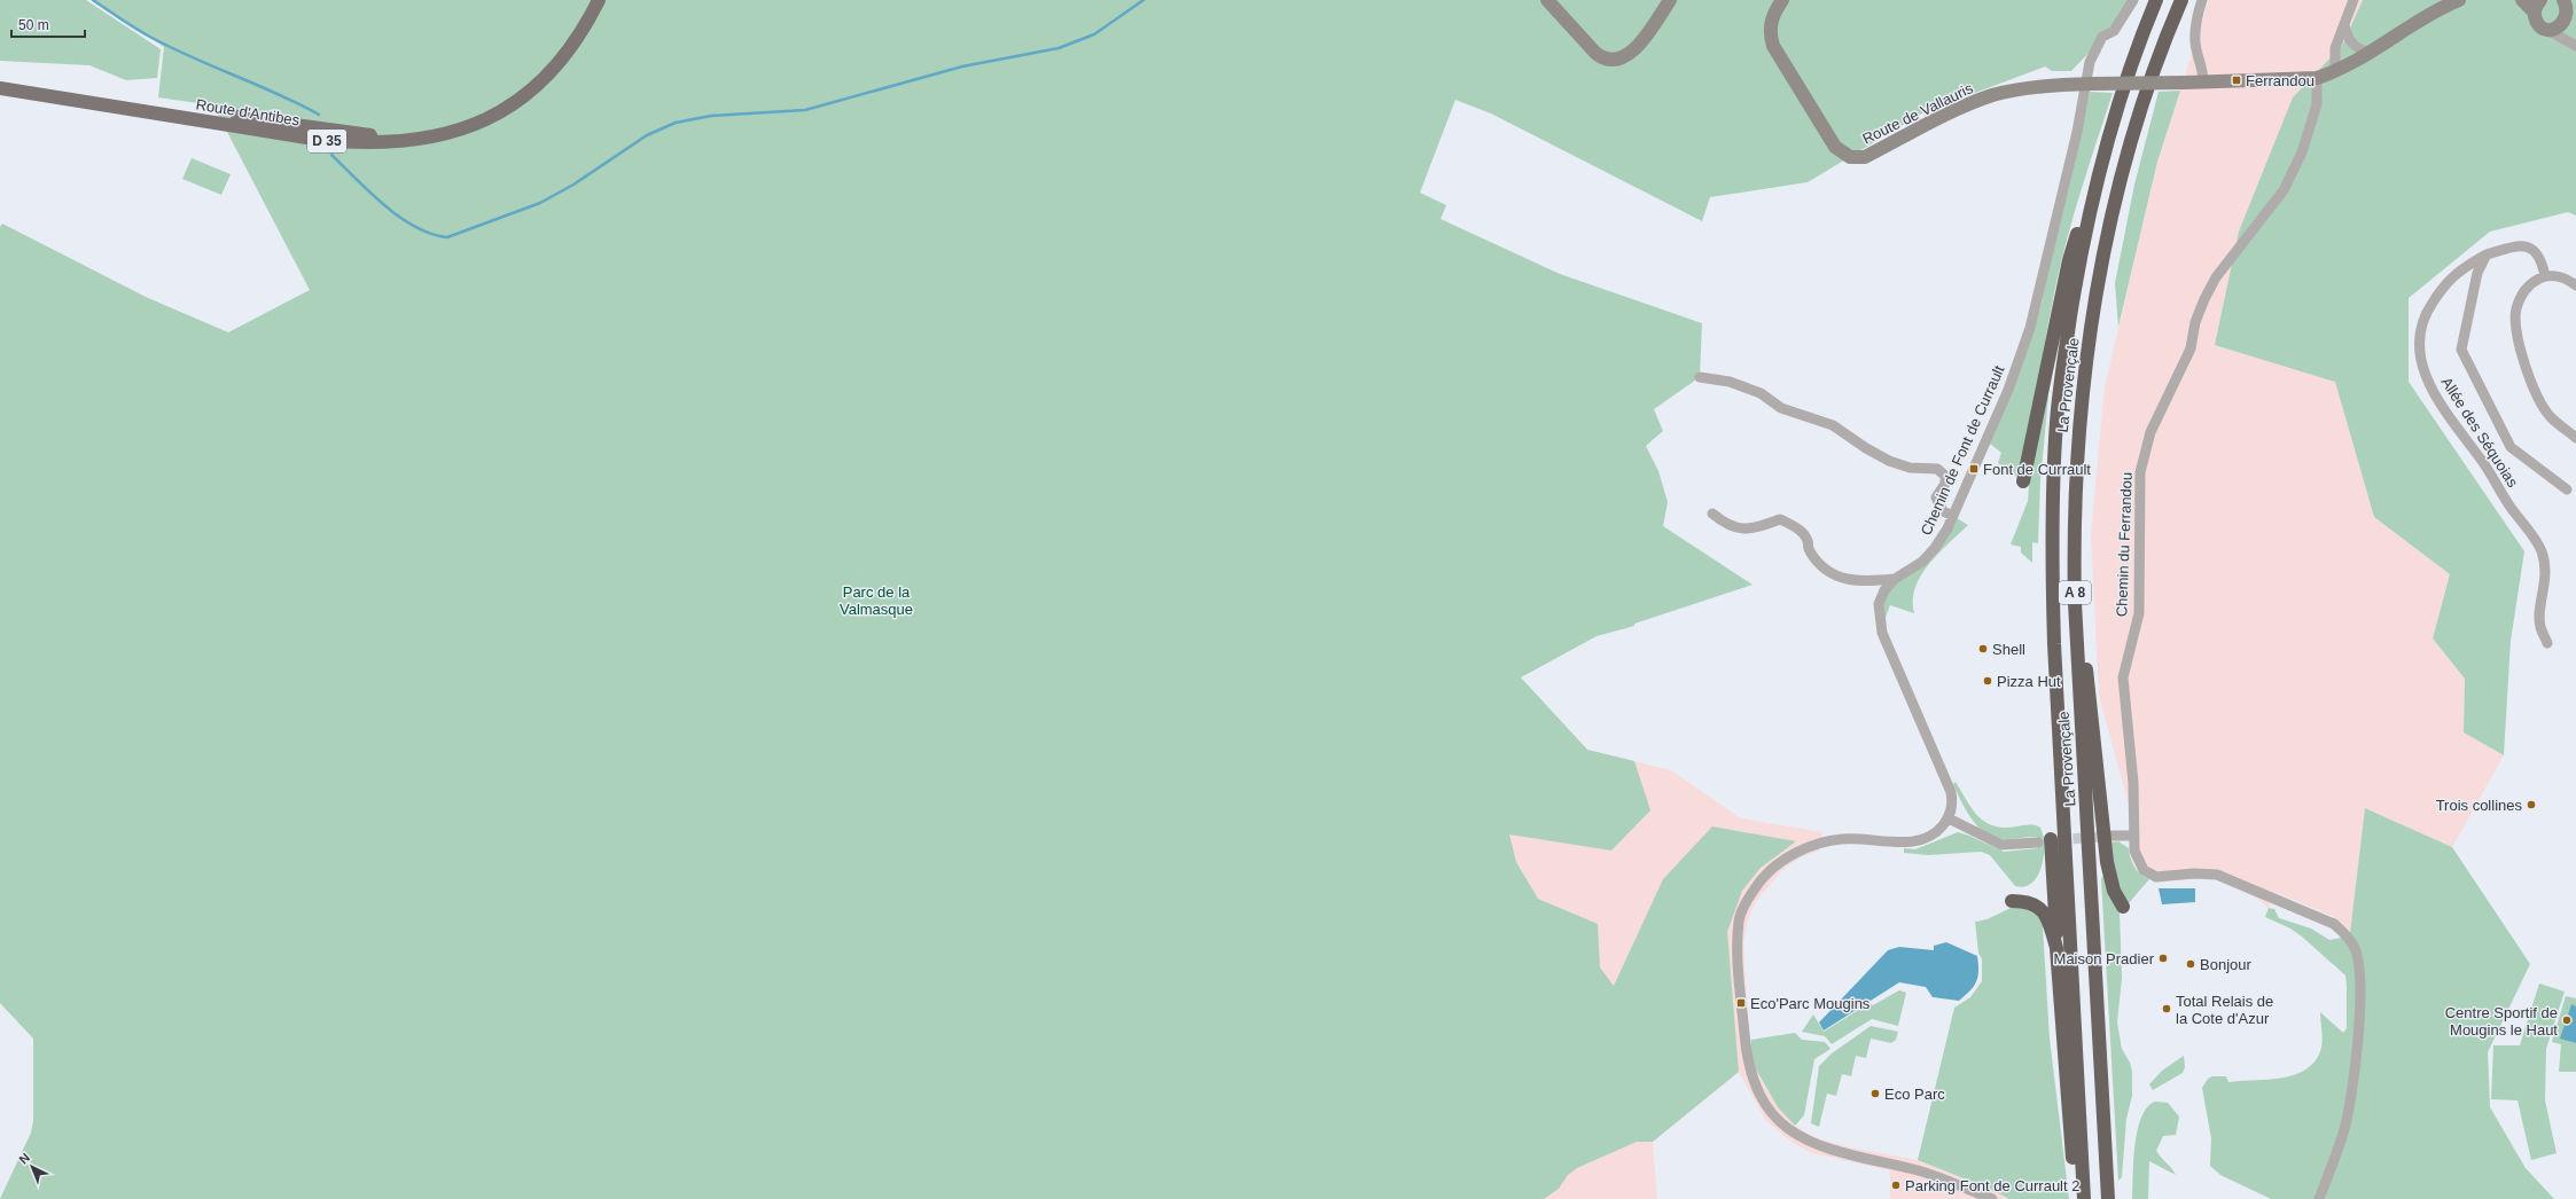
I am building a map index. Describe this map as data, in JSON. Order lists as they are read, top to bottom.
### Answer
{
  "streets": {
    "highway": ["La Provençale", "A 8"],
    "main road": ["Route d'Antibes", "Route de Vallauris", "D 35"],
    "street": ["Allée des Séquoias", "Chemin de Font de Currault", "Chemin du Ferrandou"]
  },
  "crossings": [
    ["Route de Vallauris", "Chemin de Font de Currault"],
    ["Route de Vallauris", "Chemin du Ferrandou"]
  ],
  "parks": ["Parc de la Valmasque"],
  "places": {
    "transit": ["Ferrandou", "Font de Currault", "Eco'Parc Mougins"],
    "other": [
      "Shell",
      "Pizza Hut",
      "Trois collines",
      "Maison Pradier",
      "Bonjour",
      "Total Relais de la Cote d'Azur",
      "Centre Sportif de Mougins le Haut",
      "Eco Parc",
      "Parking Font de Currault 2"
    ]
  },
  "scale_bar": "50 m",
  "north": "top left"
}
